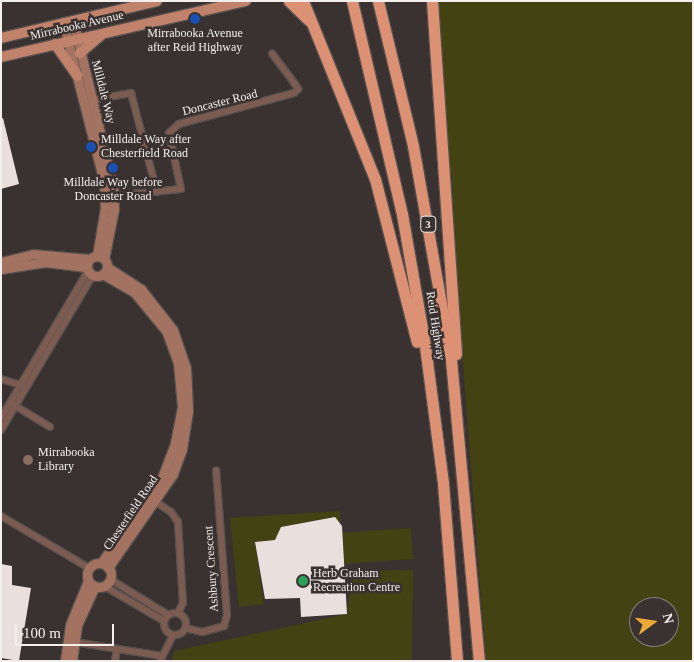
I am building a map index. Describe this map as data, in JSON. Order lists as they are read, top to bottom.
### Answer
{
  "streets": {
    "highway": ["3", "Reid Highway"],
    "main road": ["Mirrabooka Avenue"],
    "street": [
      "Milldale Way",
      "Doncaster Road",
      "Chesterfield Road",
      "Ashbury Crescent"
    ]
  },
  "crossings": [
    ["Mirrabooka Avenue", "Milldale Way"],
    ["Milldale Way", "Doncaster Road"],
    ["Milldale Way", "Chesterfield Road"]
  ],
  "places": [
    "Mirrabooka Avenue after Reid Highway",
    "Milldale Way after Chesterfield Road",
    "Milldale Way before Doncaster Road",
    "Mirrabooka Library",
    "Herb Graham Recreation Centre"
  ],
  "scale_bar": "100 m",
  "north": "right"
}
